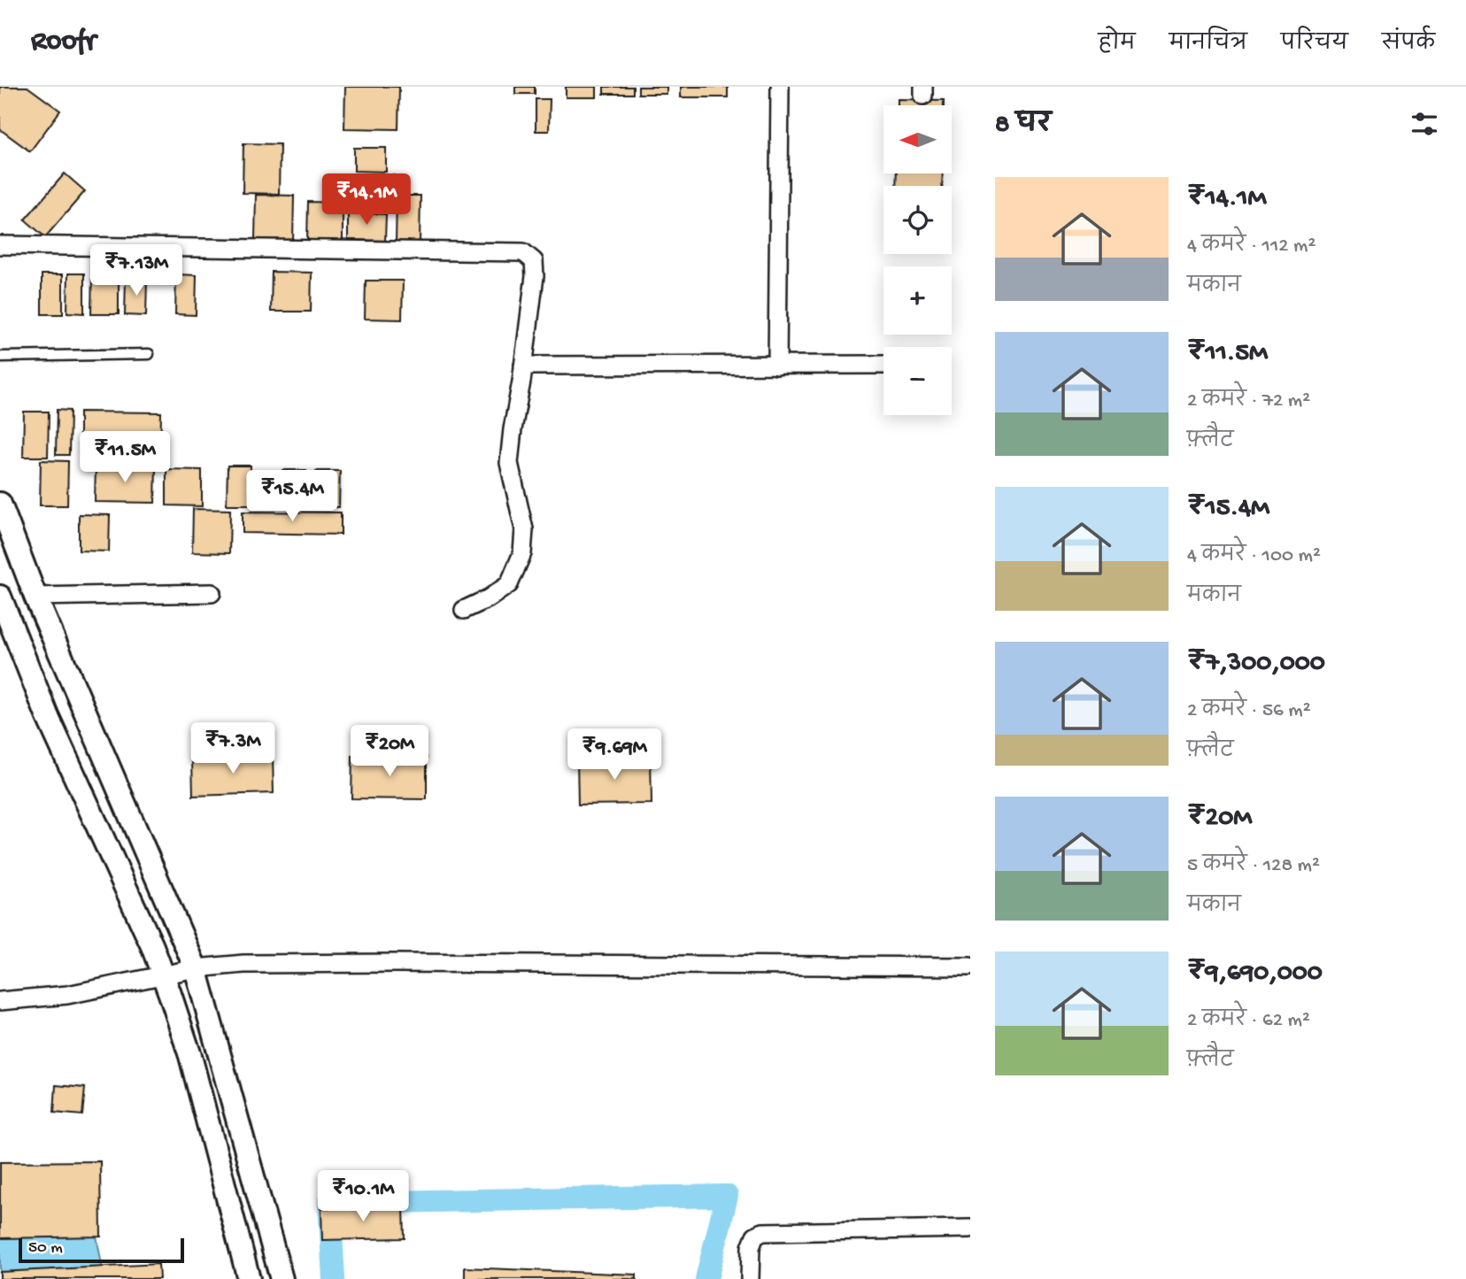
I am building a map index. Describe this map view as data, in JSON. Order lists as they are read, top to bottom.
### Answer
{
  "scale_bar": "50 m",
  "north": "left",
  "page": {
    "header": "Roofr",
    "nav": [
      "होम",
      "मानचित्र",
      "परिचय",
      "संपर्क"
    ],
    "heading": "8 घर",
    "map_buttons": ["+", "−"],
    "list": [
      {
        "name": "₹14.1M",
        "note": "4 कमरे · 112 m² · मकान"
      },
      {
        "name": "₹11.5M",
        "note": "2 कमरे · 72 m² · फ़्लैट"
      },
      {
        "name": "₹15.4M",
        "note": "4 कमरे · 100 m² · मकान"
      },
      {
        "name": "₹7,300,000",
        "note": "2 कमरे · 56 m² · फ़्लैट"
      },
      {
        "name": "₹20M",
        "note": "5 कमरे · 128 m² · मकान"
      },
      {
        "name": "₹9,690,000",
        "note": "2 कमरे · 62 m² · फ़्लैट"
      }
    ],
    "price": [
      "₹14.1M",
      "₹7.13M",
      "₹11.5M",
      "₹15.4M",
      "₹7.3M",
      "₹20M",
      "₹9.69M",
      "₹10.1M"
    ],
    "scale": "50 m"
  }
}
